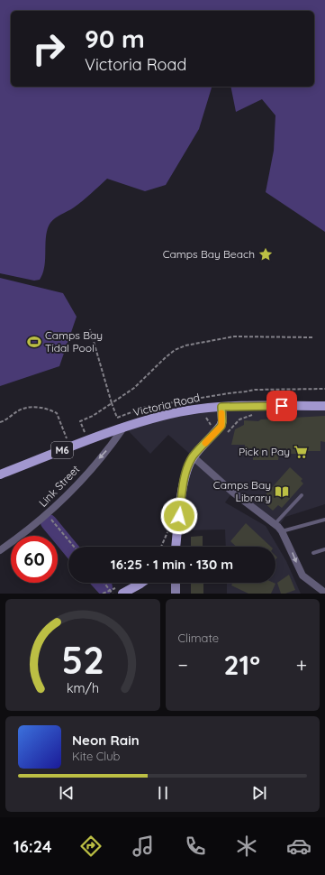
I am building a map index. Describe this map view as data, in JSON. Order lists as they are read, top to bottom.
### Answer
{
  "streets": {
    "main road": ["Victoria Road", "M6"],
    "street": ["Link Street"]
  },
  "crossings": [
    ["Victoria Road", "Link Street"]
  ],
  "one_way": ["Link Street"],
  "places": {
    "place": ["Camps Bay Beach"],
    "sports": ["Camps Bay Tidal Pool"],
    "supermarket": ["Pick n Pay"],
    "library": ["Camps Bay Library"]
  },
  "page": {
    "turn": ["90 m", "Victoria Road"],
    "limit": "60",
    "trip": "16:25 · 1 min · 130 m",
    "tile": "Climate",
    "heat": ["−", "21°", "+"],
    "song": ["Neon Rain", "Kite Club"],
    "tabs": "16:24",
    "gauge": ["52", "km/h"]
  }
}
